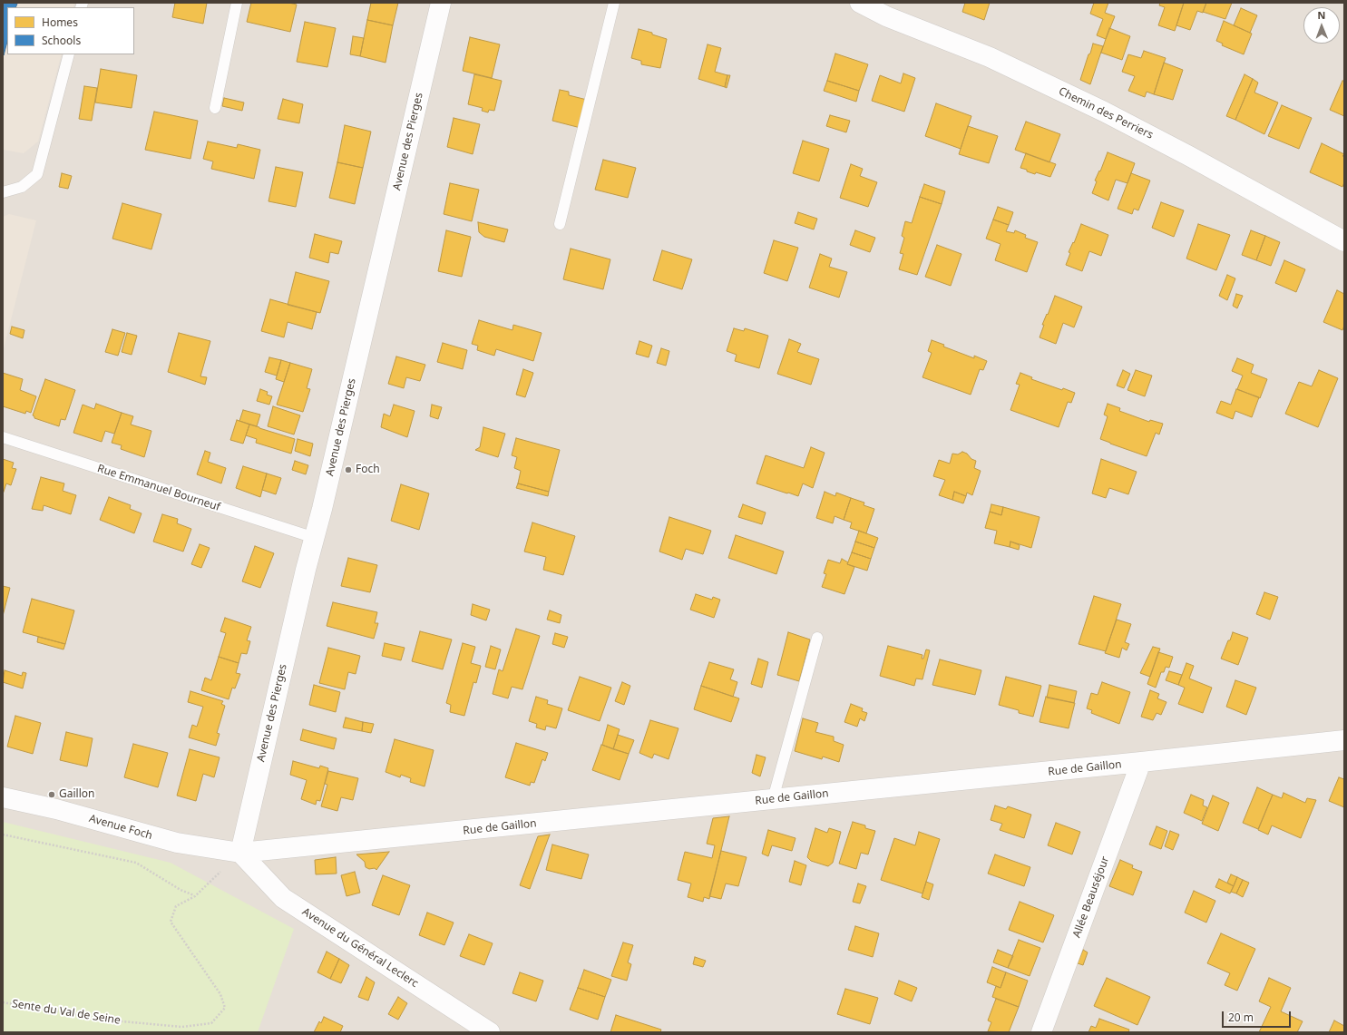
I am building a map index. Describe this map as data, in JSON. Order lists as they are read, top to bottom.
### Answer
{
  "streets": {
    "street": [
      "Chemin des Perriers",
      "Avenue des Pierges",
      "Rue de Gaillon",
      "Avenue Foch",
      "Allée Beauséjour",
      "Avenue du Général Leclerc"
    ],
    "lane": ["Rue Emmanuel Bourneuf"],
    "path": ["Sente du Val de Seine"]
  },
  "crossings": [
    ["Avenue des Pierges", "Rue Emmanuel Bourneuf"],
    ["Avenue des Pierges", "Rue de Gaillon"],
    ["Avenue des Pierges", "Avenue Foch"],
    ["Avenue des Pierges", "Avenue du Général Leclerc"],
    ["Avenue des Pierges", "Sente du Val de Seine"],
    ["Rue de Gaillon", "Avenue Foch"],
    ["Rue de Gaillon", "Allée Beauséjour"],
    ["Rue de Gaillon", "Avenue du Général Leclerc"],
    ["Rue de Gaillon", "Sente du Val de Seine"],
    ["Avenue Foch", "Avenue du Général Leclerc"],
    ["Avenue Foch", "Sente du Val de Seine"],
    ["Avenue du Général Leclerc", "Sente du Val de Seine"]
  ],
  "places": ["Foch", "Gaillon"],
  "legend": ["Homes", "Schools"],
  "scale_bar": "20 m",
  "north": "top"
}
